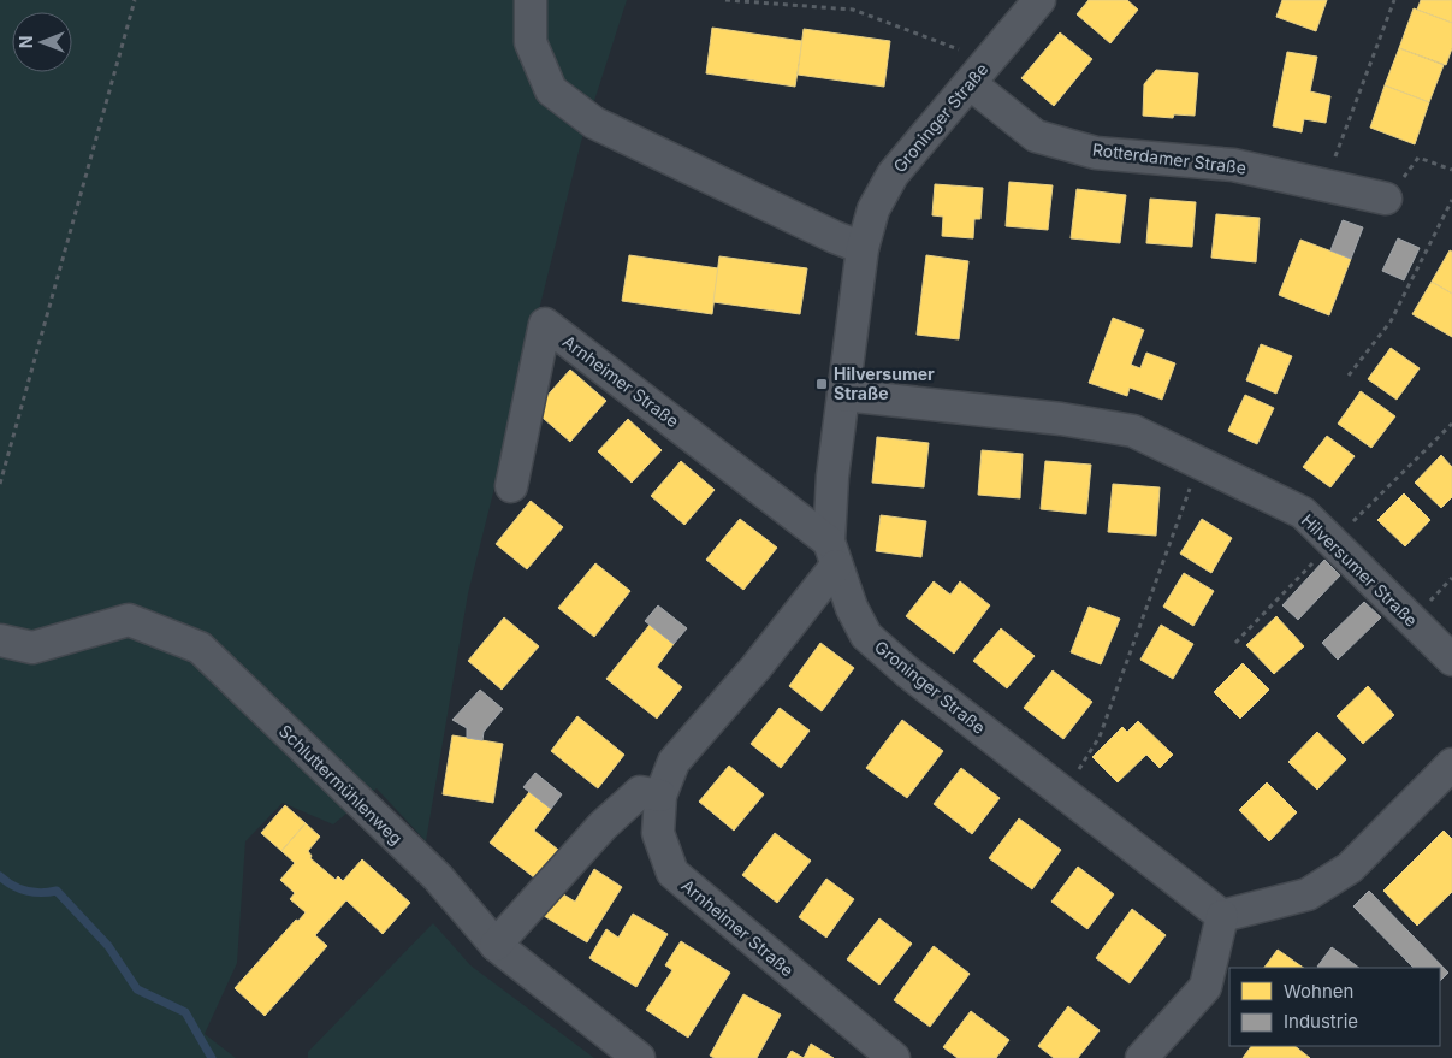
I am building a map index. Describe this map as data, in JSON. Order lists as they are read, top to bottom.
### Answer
{
  "streets": {
    "street": [
      "Groninger Straße",
      "Rotterdamer Straße",
      "Arnheimer Straße",
      "Hilversumer Straße",
      "Schluttermühlenweg"
    ]
  },
  "crossings": [
    ["Groninger Straße", "Rotterdamer Straße"],
    ["Groninger Straße", "Arnheimer Straße"],
    ["Groninger Straße", "Hilversumer Straße"]
  ],
  "places": {
    "transit": ["Hilversumer Straße"]
  },
  "legend": ["Wohnen", "Industrie"],
  "north": "left"
}
